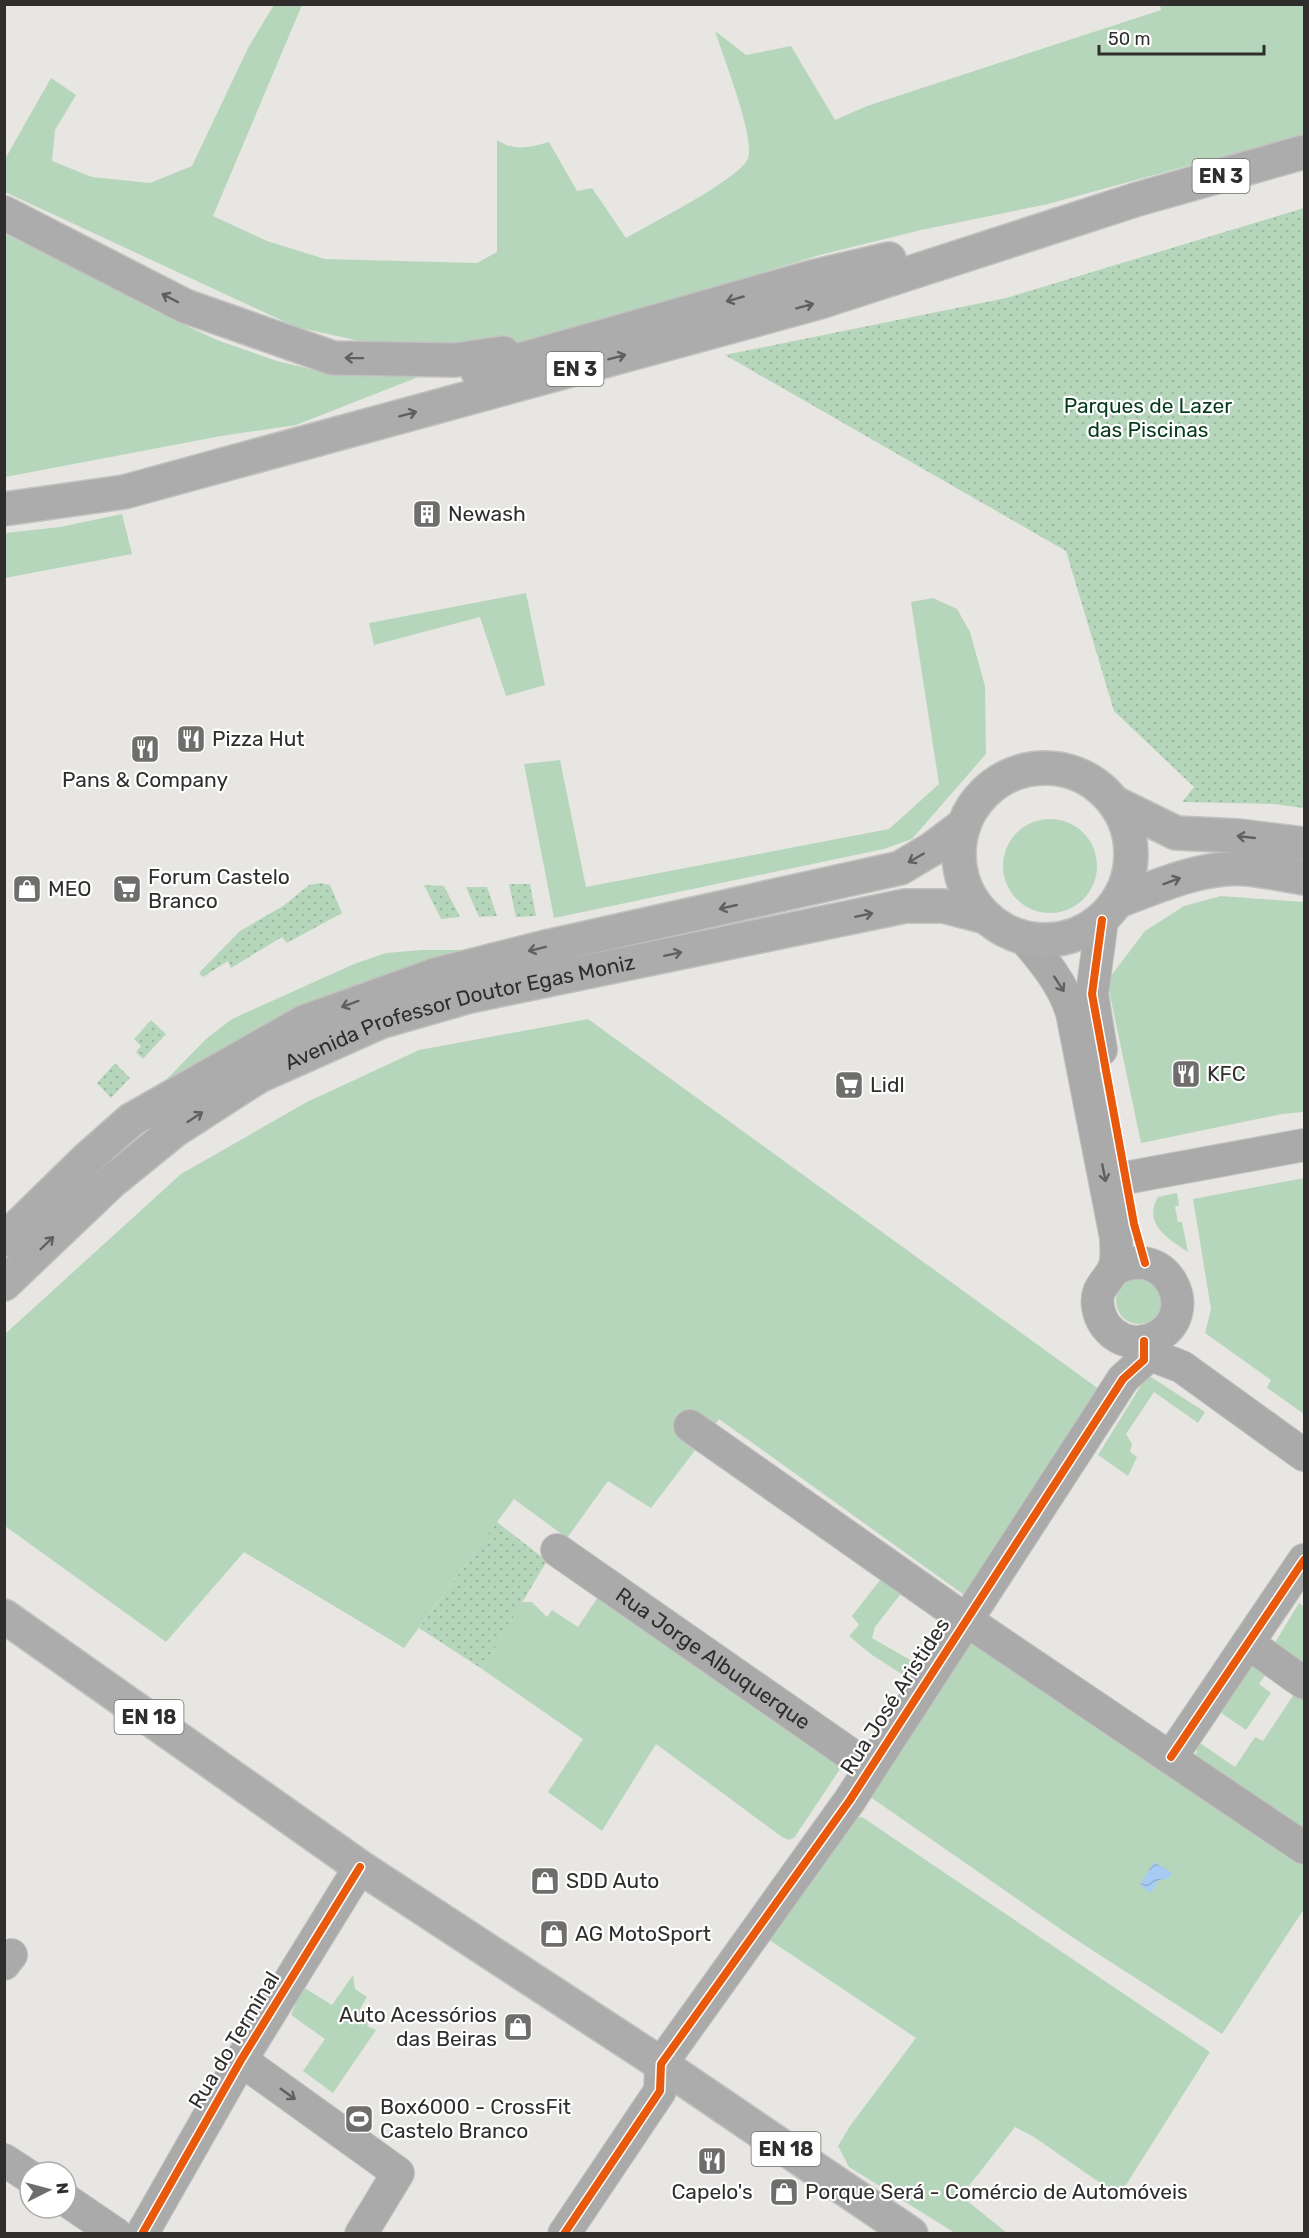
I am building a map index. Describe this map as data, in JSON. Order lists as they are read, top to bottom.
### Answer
{
  "streets": {
    "main road": ["EN 3", "Avenida Professor Doutor Egas Moniz", "EN 18"],
    "street": ["Rua Jorge Albuquerque", "Rua José Aristides", "Rua do Terminal"]
  },
  "crossings": [
    ["Rua Jorge Albuquerque", "Rua José Aristides"],
    ["Rua José Aristides", "EN 18"],
    ["EN 18", "Rua do Terminal"]
  ],
  "parks": ["Parques de Lazer das Piscinas"],
  "places": {
    "building": ["Newash"],
    "restaurant": [
      "Pizza Hut",
      "Pans & Company",
      "KFC",
      "Capelo's"
    ],
    "shop": [
      "MEO",
      "SDD Auto",
      "AG MotoSport",
      "Auto Acessórios das Beiras",
      "Porque Será - Comércio de Automóveis"
    ],
    "supermarket": ["Forum Castelo Branco", "Lidl"],
    "sports": ["Box6000 - CrossFit Castelo Branco"]
  },
  "scale_bar": "50 m",
  "north": "right"
}
